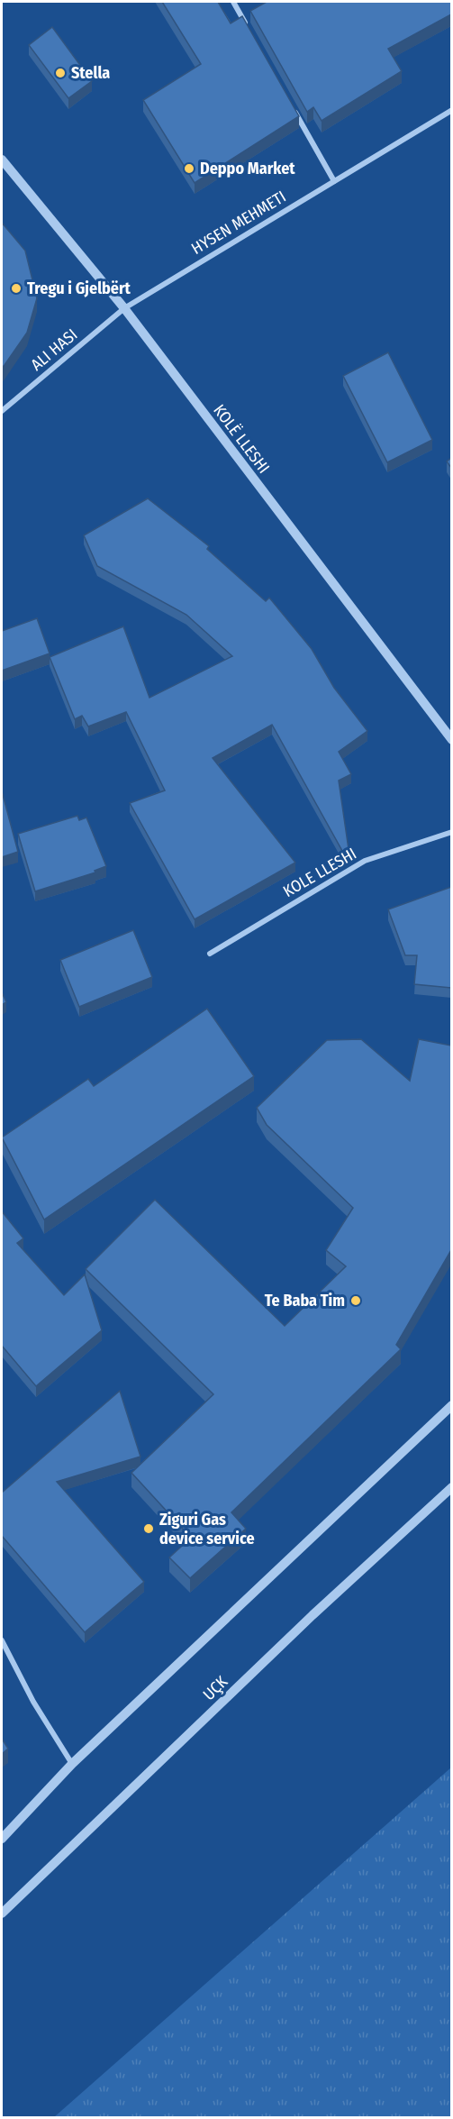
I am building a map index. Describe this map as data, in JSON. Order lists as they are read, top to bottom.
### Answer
{
  "streets": {
    "street": [
      "HYSEN MEHMETI",
      "ALI HASI",
      "KOLË LLESHI",
      "KOLE LLESHI",
      "UÇK"
    ]
  },
  "crossings": [
    ["HYSEN MEHMETI", "ALI HASI"],
    ["HYSEN MEHMETI", "KOLË LLESHI"],
    ["ALI HASI", "KOLË LLESHI"]
  ],
  "places": [
    "Stella",
    "Deppo Market",
    "Tregu i Gjelbërt",
    "Te Baba Tim",
    "Ziguri Gas device service"
  ]
}
